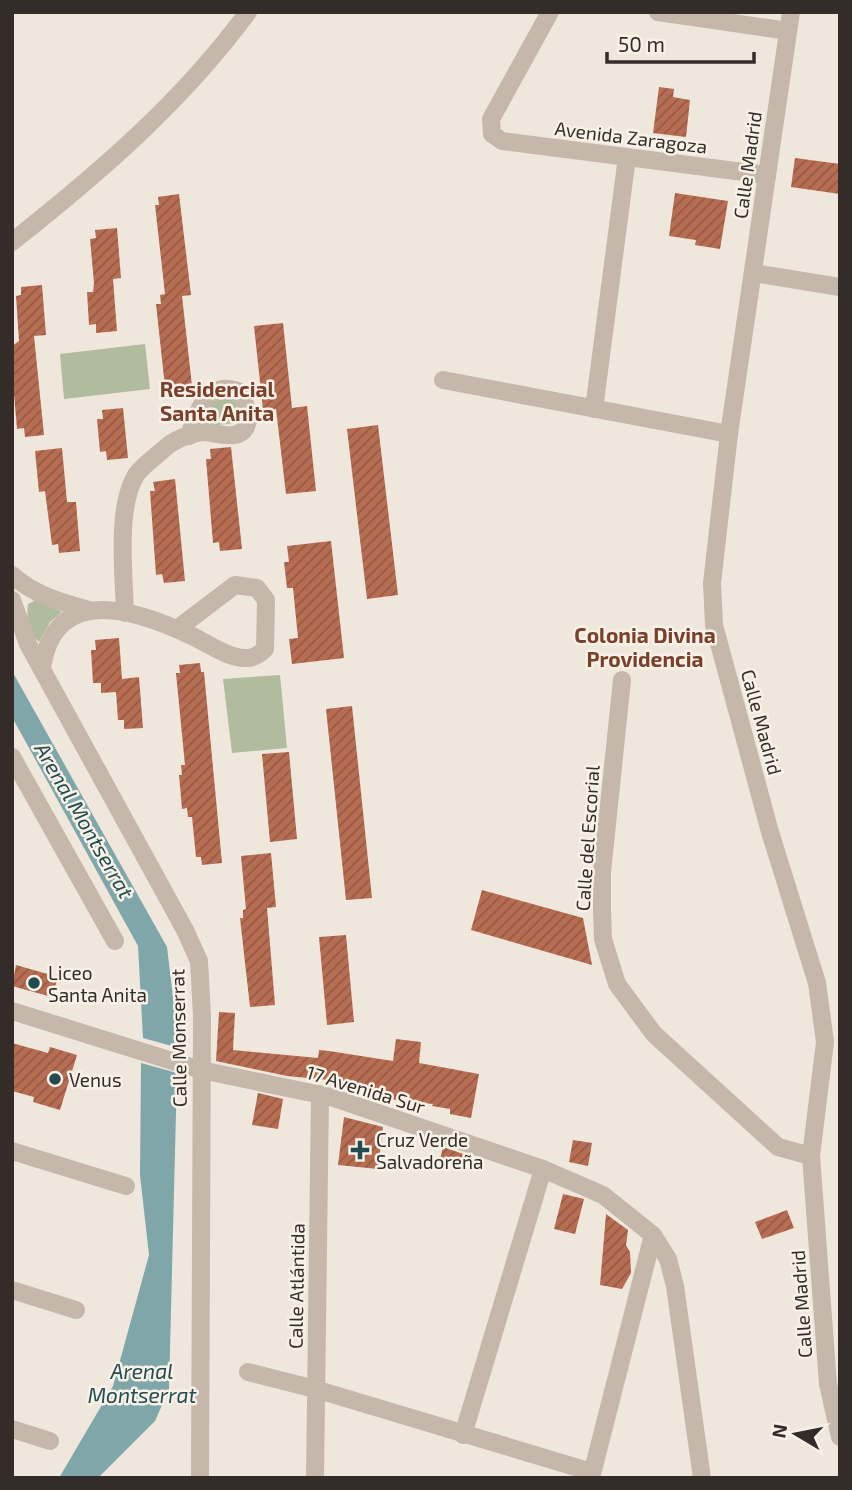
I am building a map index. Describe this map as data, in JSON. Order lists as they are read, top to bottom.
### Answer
{
  "streets": {
    "street": [
      "Avenida Zaragoza",
      "Calle Madrid",
      "Calle del Escorial",
      "Calle Monserrat",
      "17 Avenida Sur",
      "Calle Atlántida"
    ]
  },
  "crossings": [
    ["Avenida Zaragoza", "Calle Madrid"],
    ["Calle Madrid", "Calle del Escorial"],
    ["Calle Monserrat", "17 Avenida Sur"],
    ["17 Avenida Sur", "Calle Atlántida"]
  ],
  "districts": ["Residencial Santa Anita", "Colonia Divina Providencia"],
  "water": ["Arenal Montserrat"],
  "places": {
    "other": ["Liceo Santa Anita", "Venus"],
    "health": ["Cruz Verde Salvadoreña"]
  },
  "scale_bar": "50 m",
  "north": "left"
}
